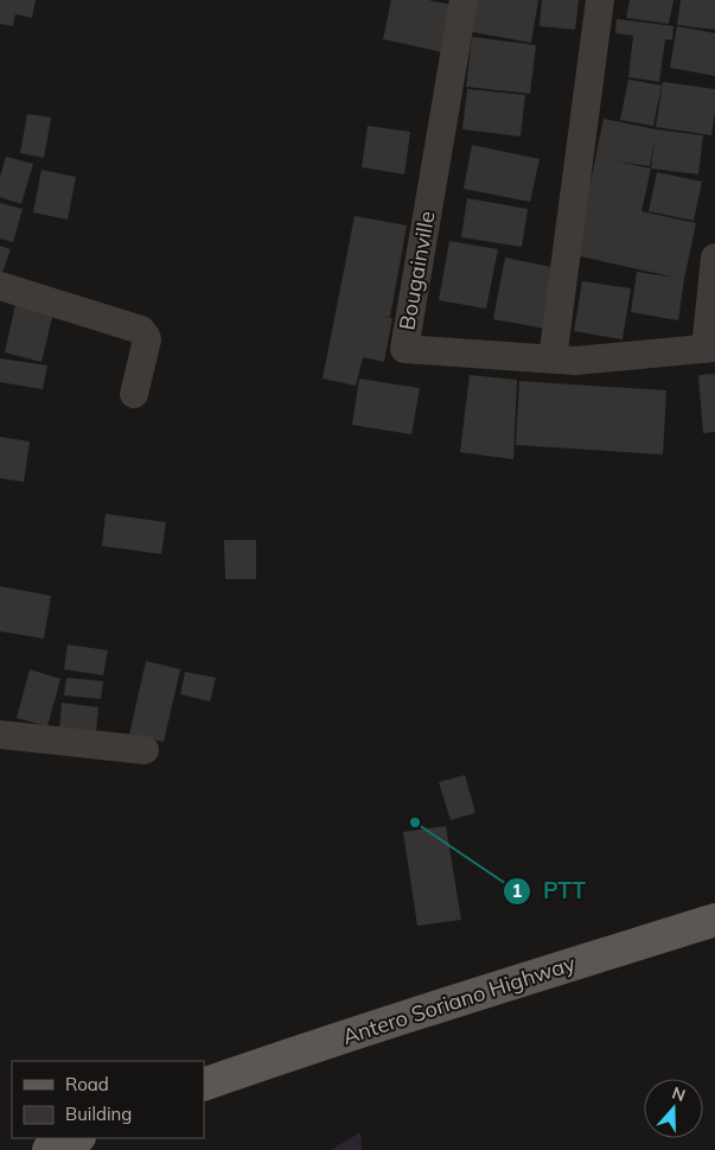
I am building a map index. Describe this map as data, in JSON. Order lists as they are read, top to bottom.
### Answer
{
  "streets": {
    "main road": ["Antero Soriano Highway"],
    "street": ["Bougainville"]
  },
  "places": ["PTT"],
  "legend": ["Road", "Building"],
  "north": "top"
}
